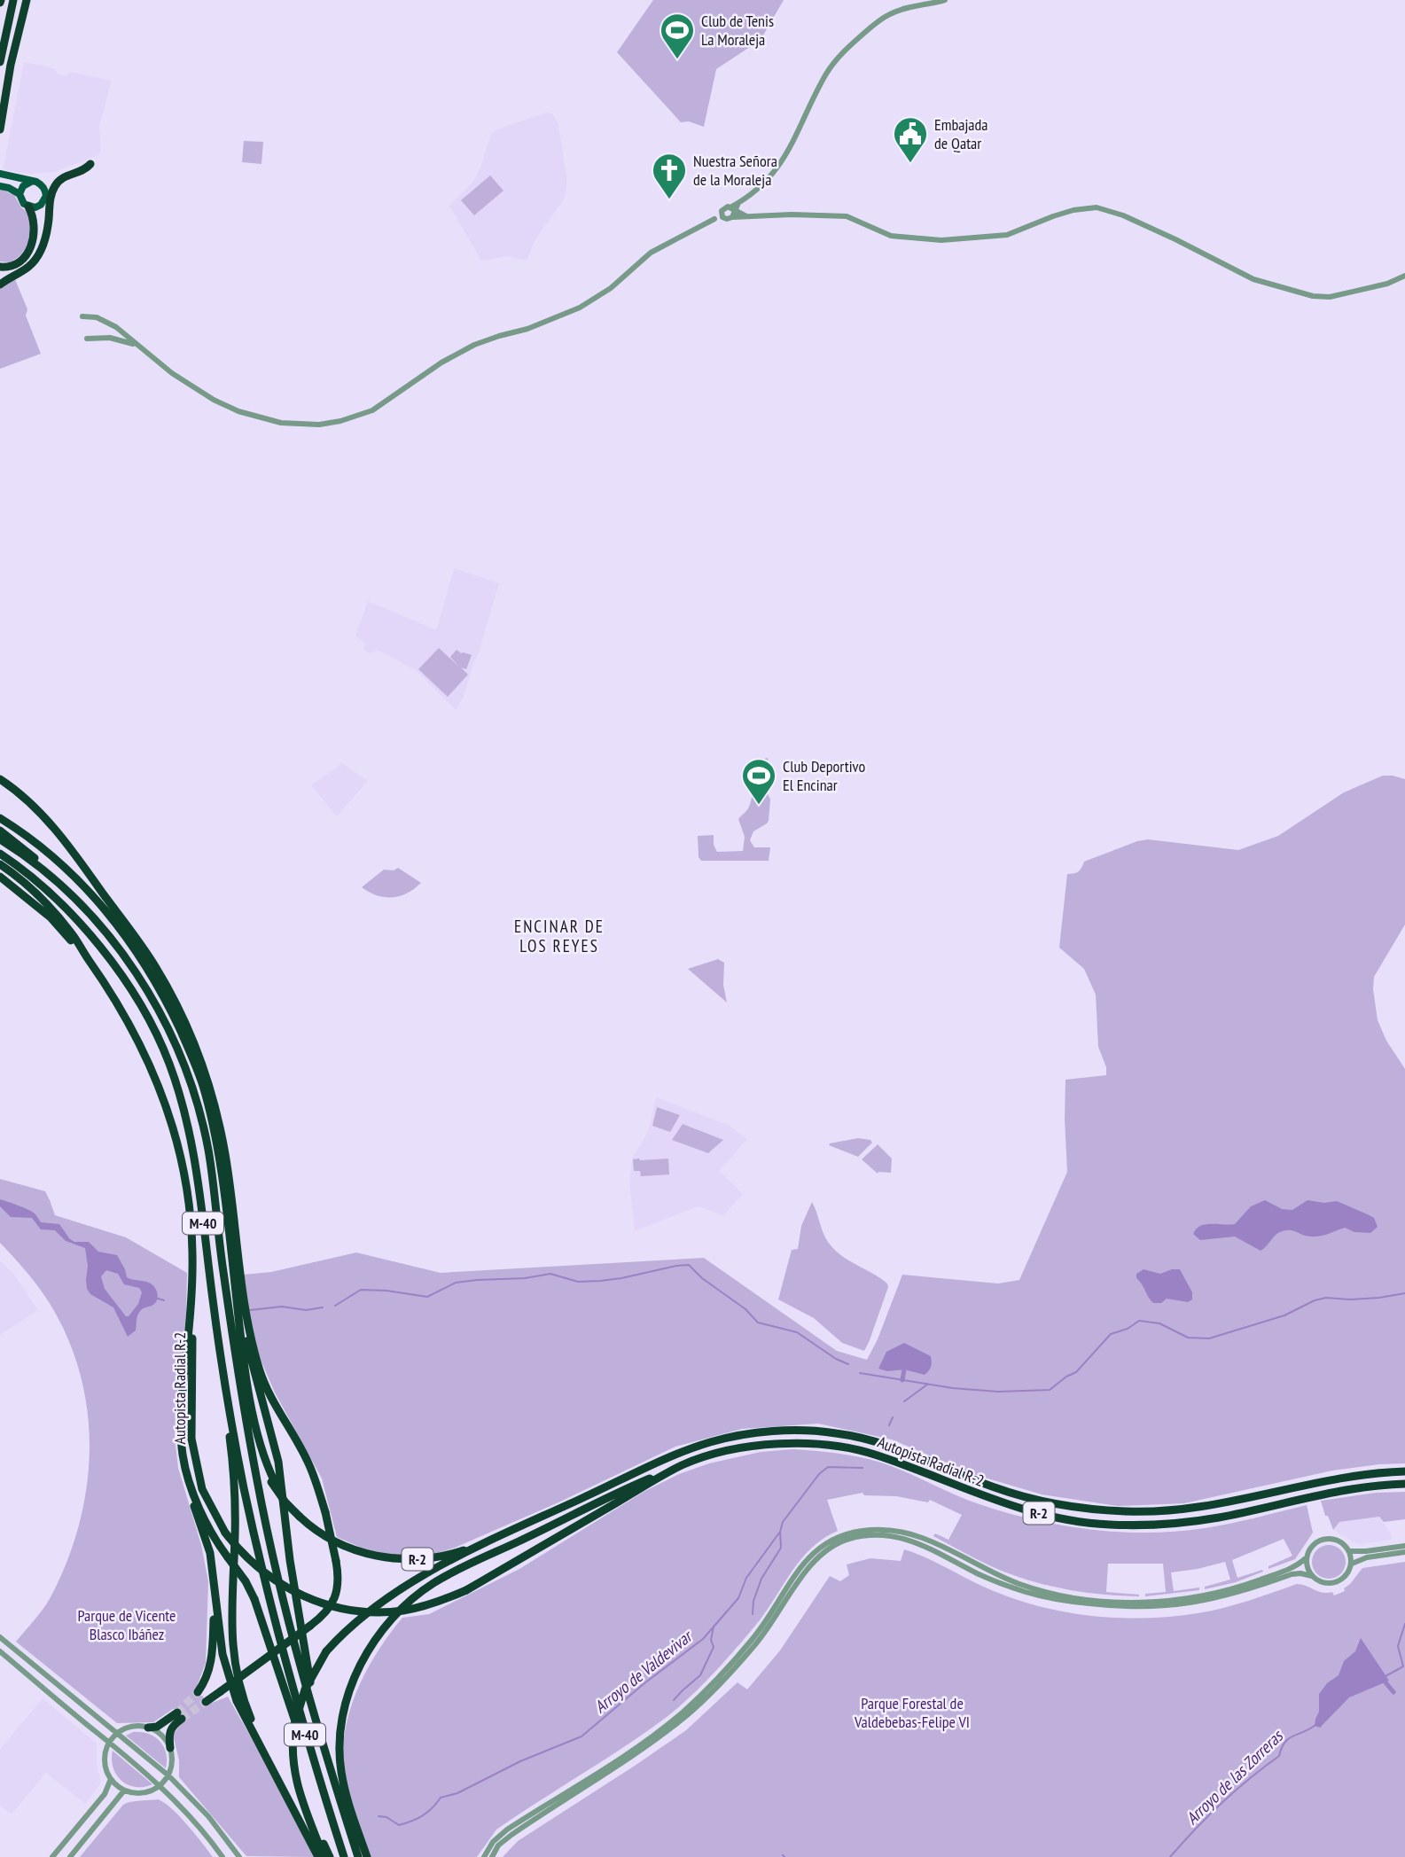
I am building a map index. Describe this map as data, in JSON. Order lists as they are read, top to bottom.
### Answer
{
  "streets": {
    "highway": ["M-40", "Autopista Radial R-2", "R-2"]
  },
  "crossings": [
    ["M-40", "Autopista Radial R-2"]
  ],
  "districts": ["ENCINAR DE LOS REYES"],
  "water": ["Arroyo de Valdevivar", "Arroyo de las Zorreras"],
  "parks": ["Parque de Vicente Blasco Ibáñez", "Parque Forestal de Valdebebas-Felipe VI"],
  "places": {
    "sports": ["Club de Tenis La Moraleja", "Club Deportivo El Encinar"],
    "public building": ["Embajada de Qatar"],
    "church": ["Nuestra Señora de la Moraleja"]
  }
}
